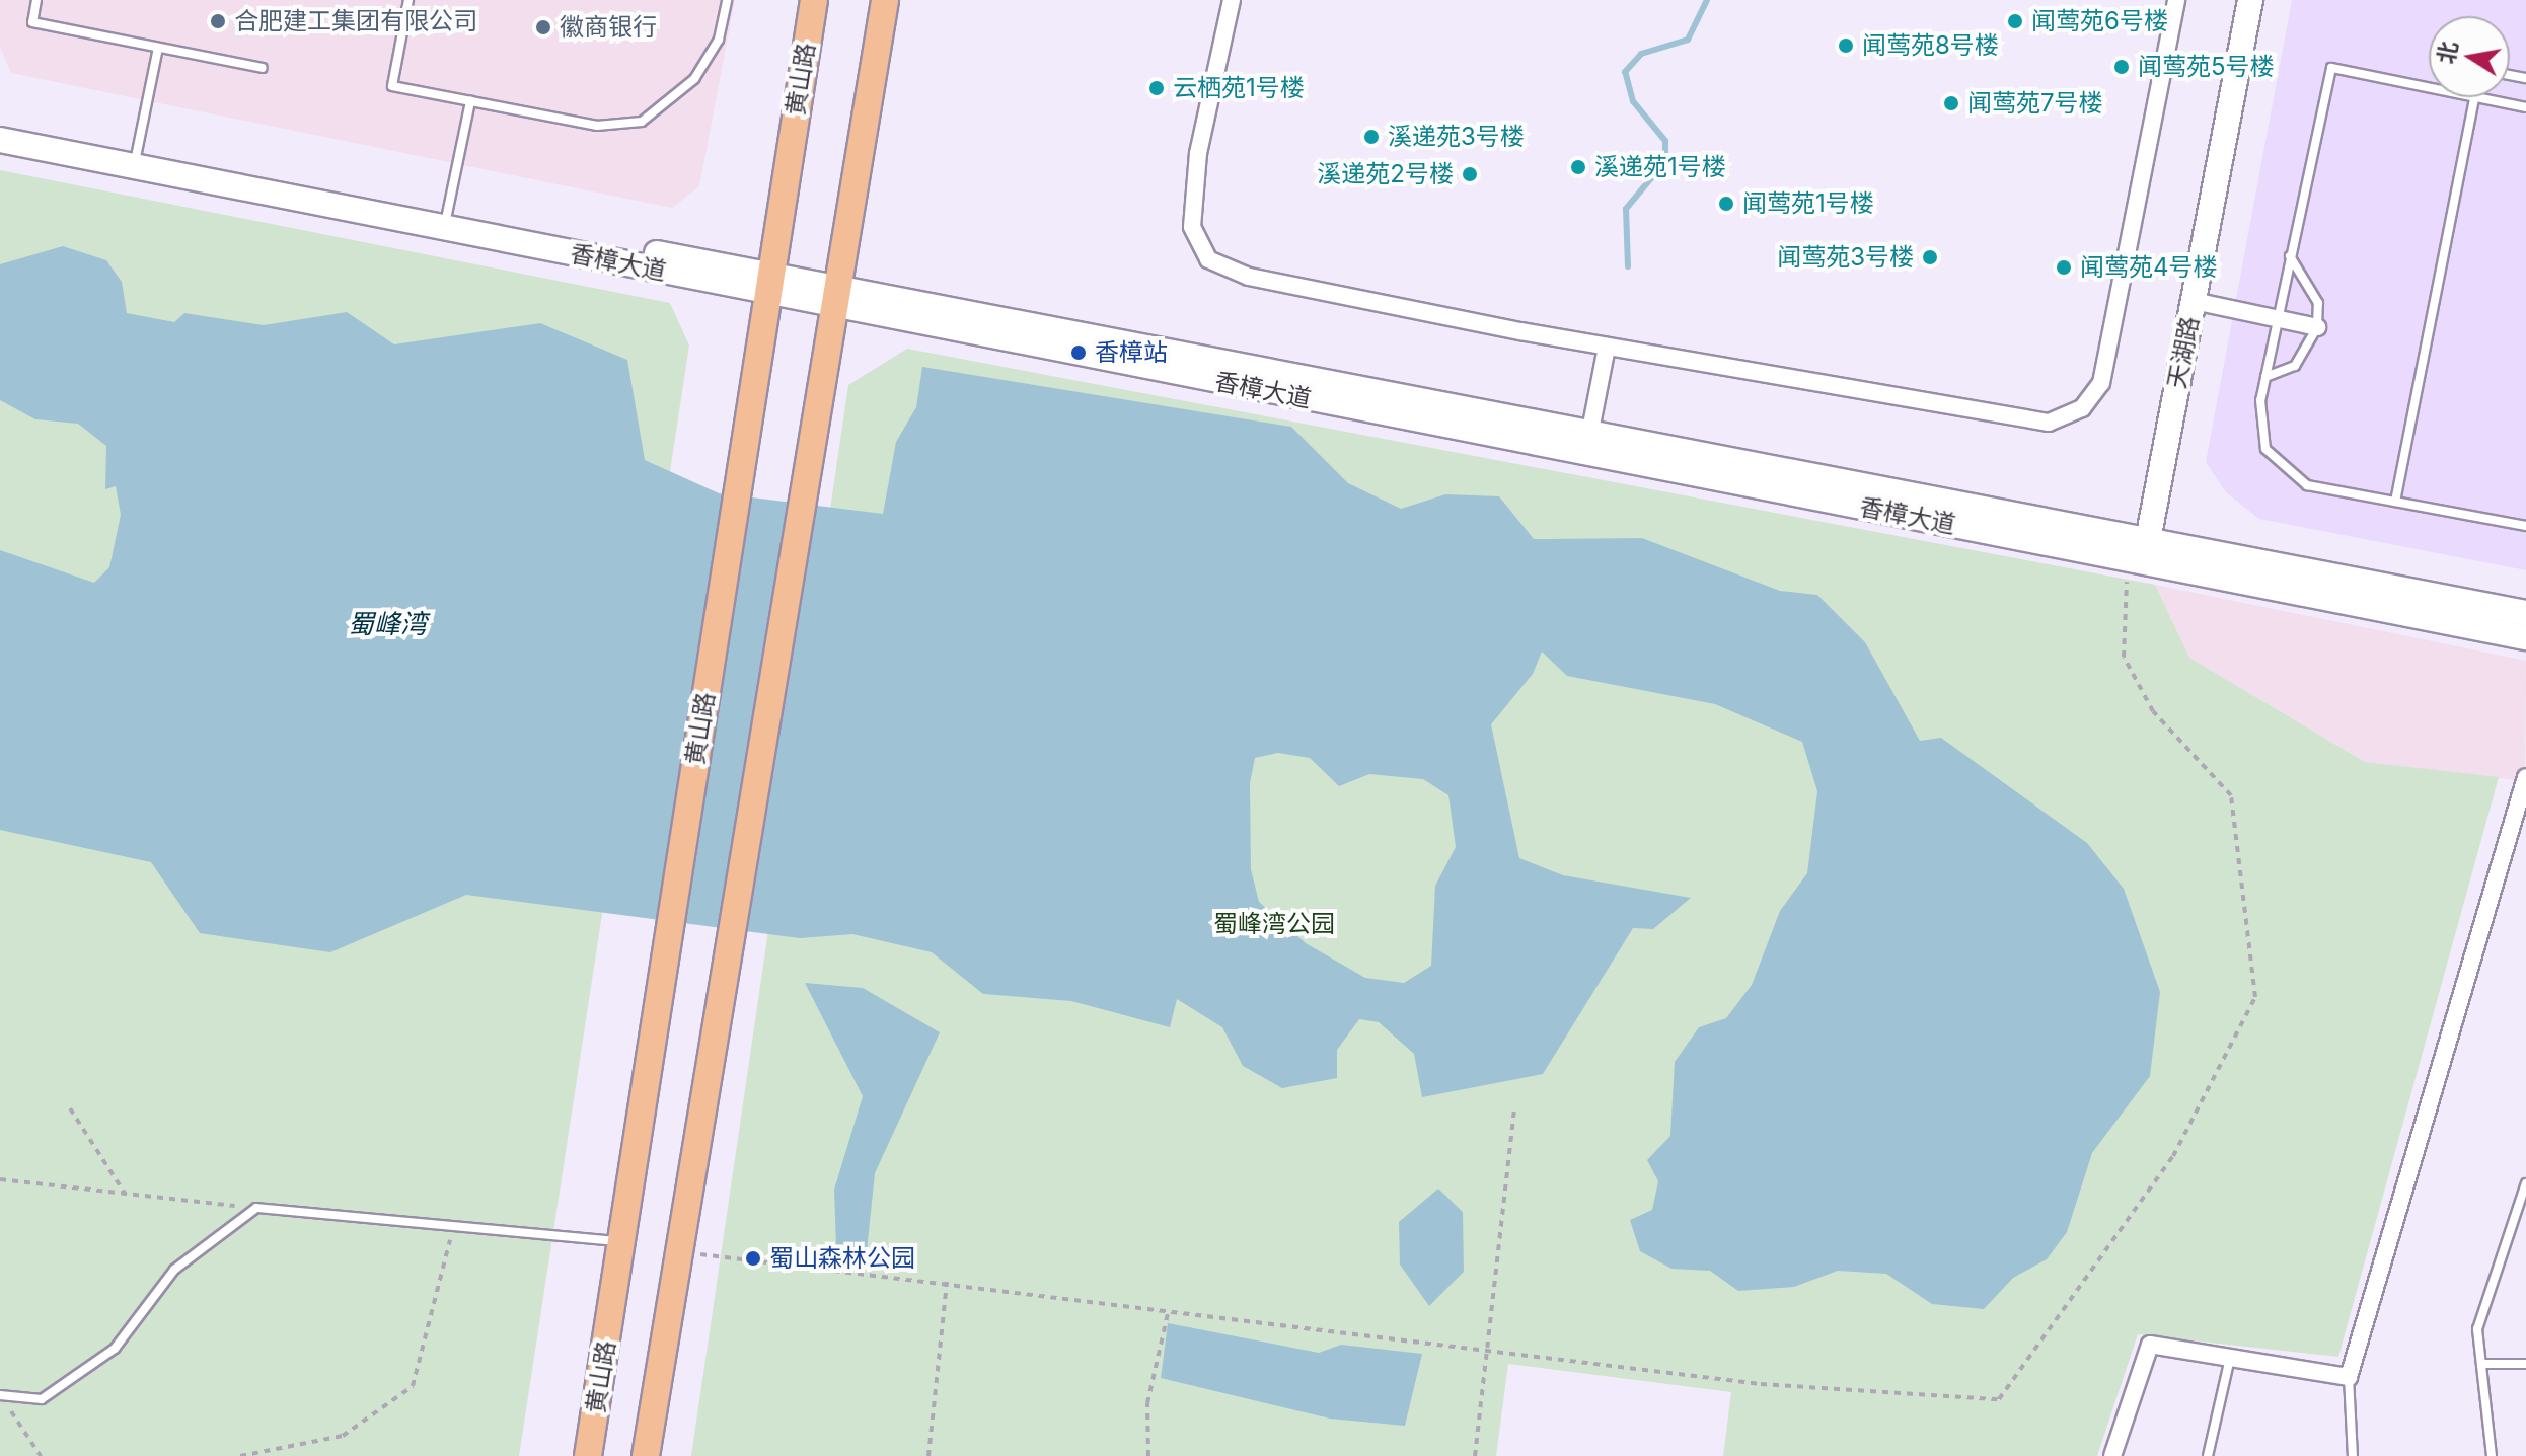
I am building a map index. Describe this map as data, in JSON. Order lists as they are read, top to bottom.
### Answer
{
  "streets": {
    "main road": ["黄山路"],
    "street": ["香樟大道", "天湖路"]
  },
  "crossings": [
    ["黄山路", "香樟大道"],
    ["香樟大道", "天湖路"]
  ],
  "water": ["蜀峰湾"],
  "parks": ["蜀峰湾公园"],
  "places": [
    "合肥建工集团有限公司",
    "闻莺苑6号楼",
    "徽商银行",
    "闻莺苑8号楼",
    "闻莺苑5号楼",
    "云栖苑1号楼",
    "闻莺苑7号楼",
    "溪递苑3号楼",
    "溪递苑1号楼",
    "溪递苑2号楼",
    "闻莺苑1号楼",
    "闻莺苑3号楼",
    "闻莺苑4号楼",
    "香樟站",
    "蜀山森林公园"
  ],
  "north": "left"
}
